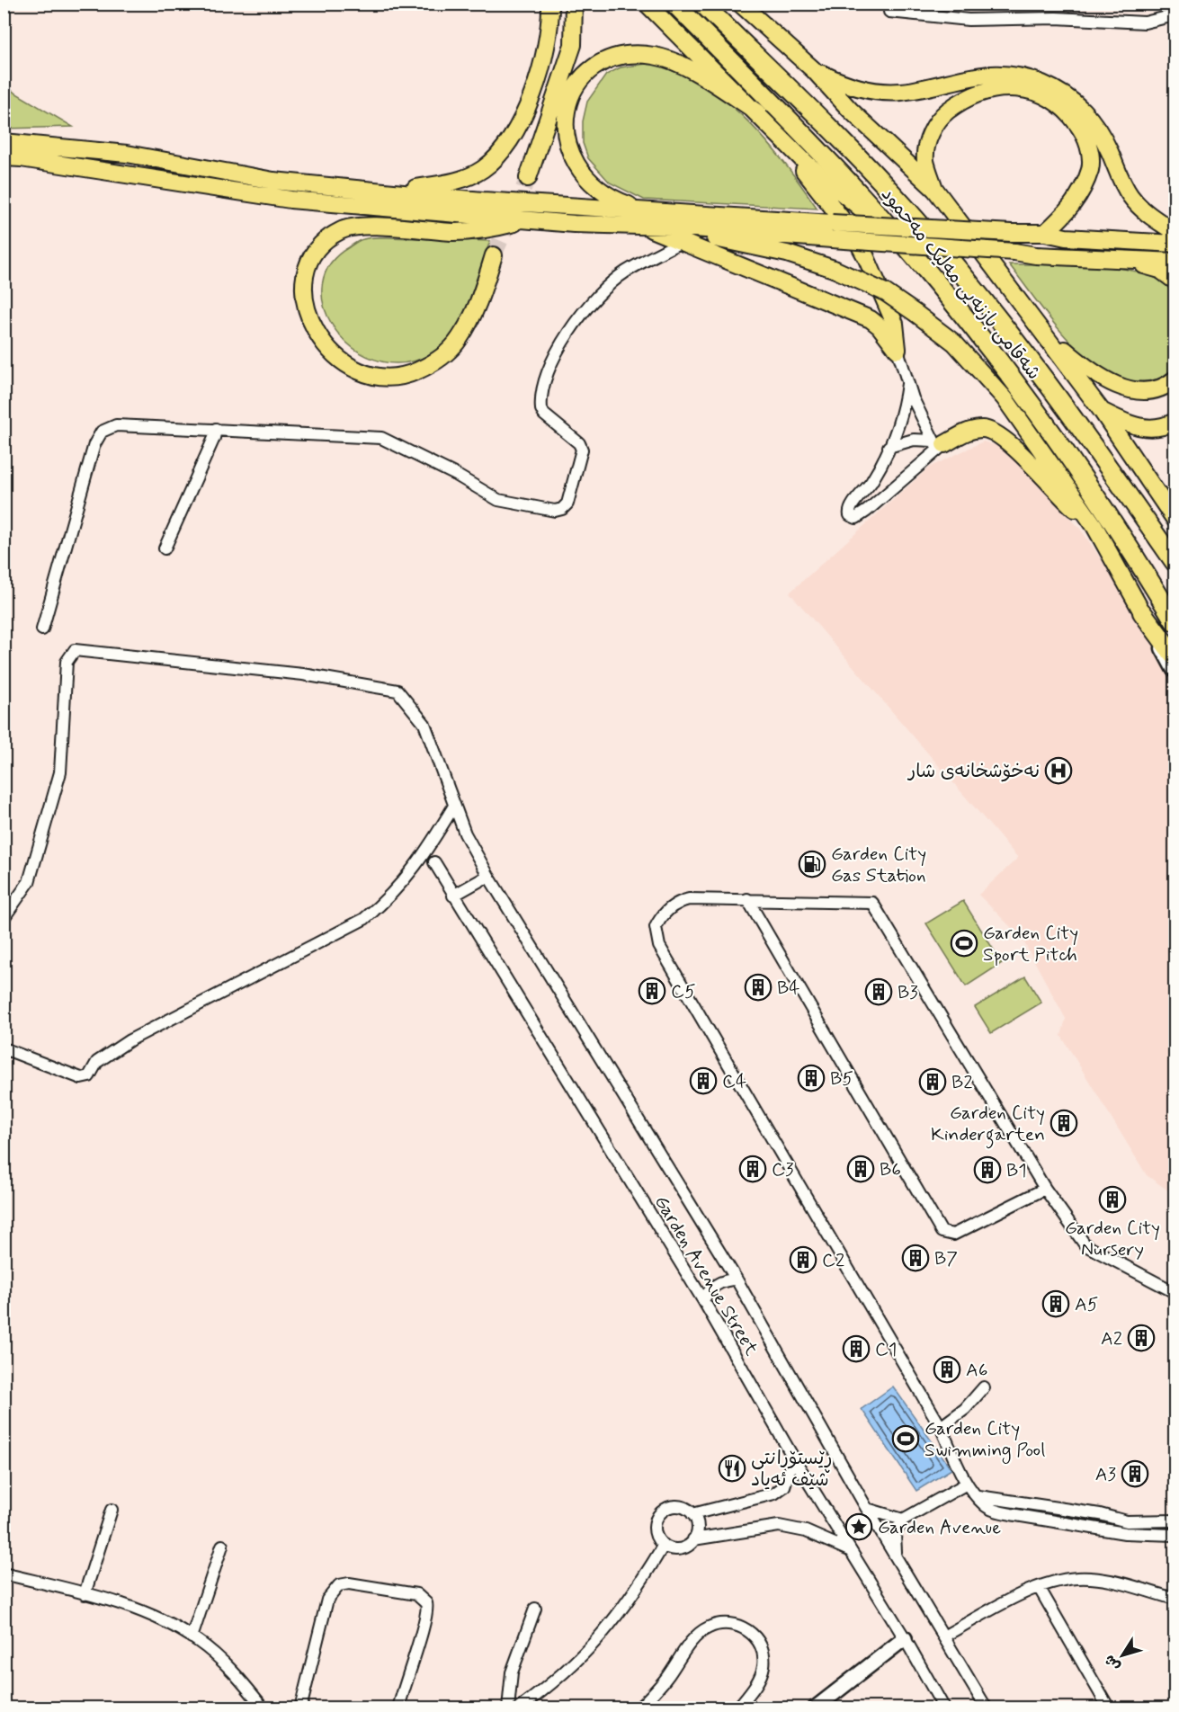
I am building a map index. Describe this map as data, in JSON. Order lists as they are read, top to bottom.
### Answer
{
  "streets": {
    "highway": ["شەقامی بازنەیی مەلیک مەحمود"],
    "street": ["Garden Avenue Street"]
  },
  "places": {
    "hospital": ["نەخۆشخانەی شار"],
    "fuel station": ["Garden City Gas Station"],
    "sports": ["Garden City Sport Pitch", "Garden City Swimming Pool"],
    "building": [
      "B4",
      "C5",
      "B3",
      "B5",
      "C4",
      "B2",
      "Garden City Kindergarten",
      "C3",
      "B6",
      "B1",
      "Garden City Nursery",
      "B7",
      "C2",
      "A5",
      "A2",
      "C1",
      "A6",
      "A3"
    ],
    "restaurant": ["ڕێستۆرانتی شێف ئەیاد"],
    "place": ["Garden Avenue"]
  },
  "north": "bottom left"
}
